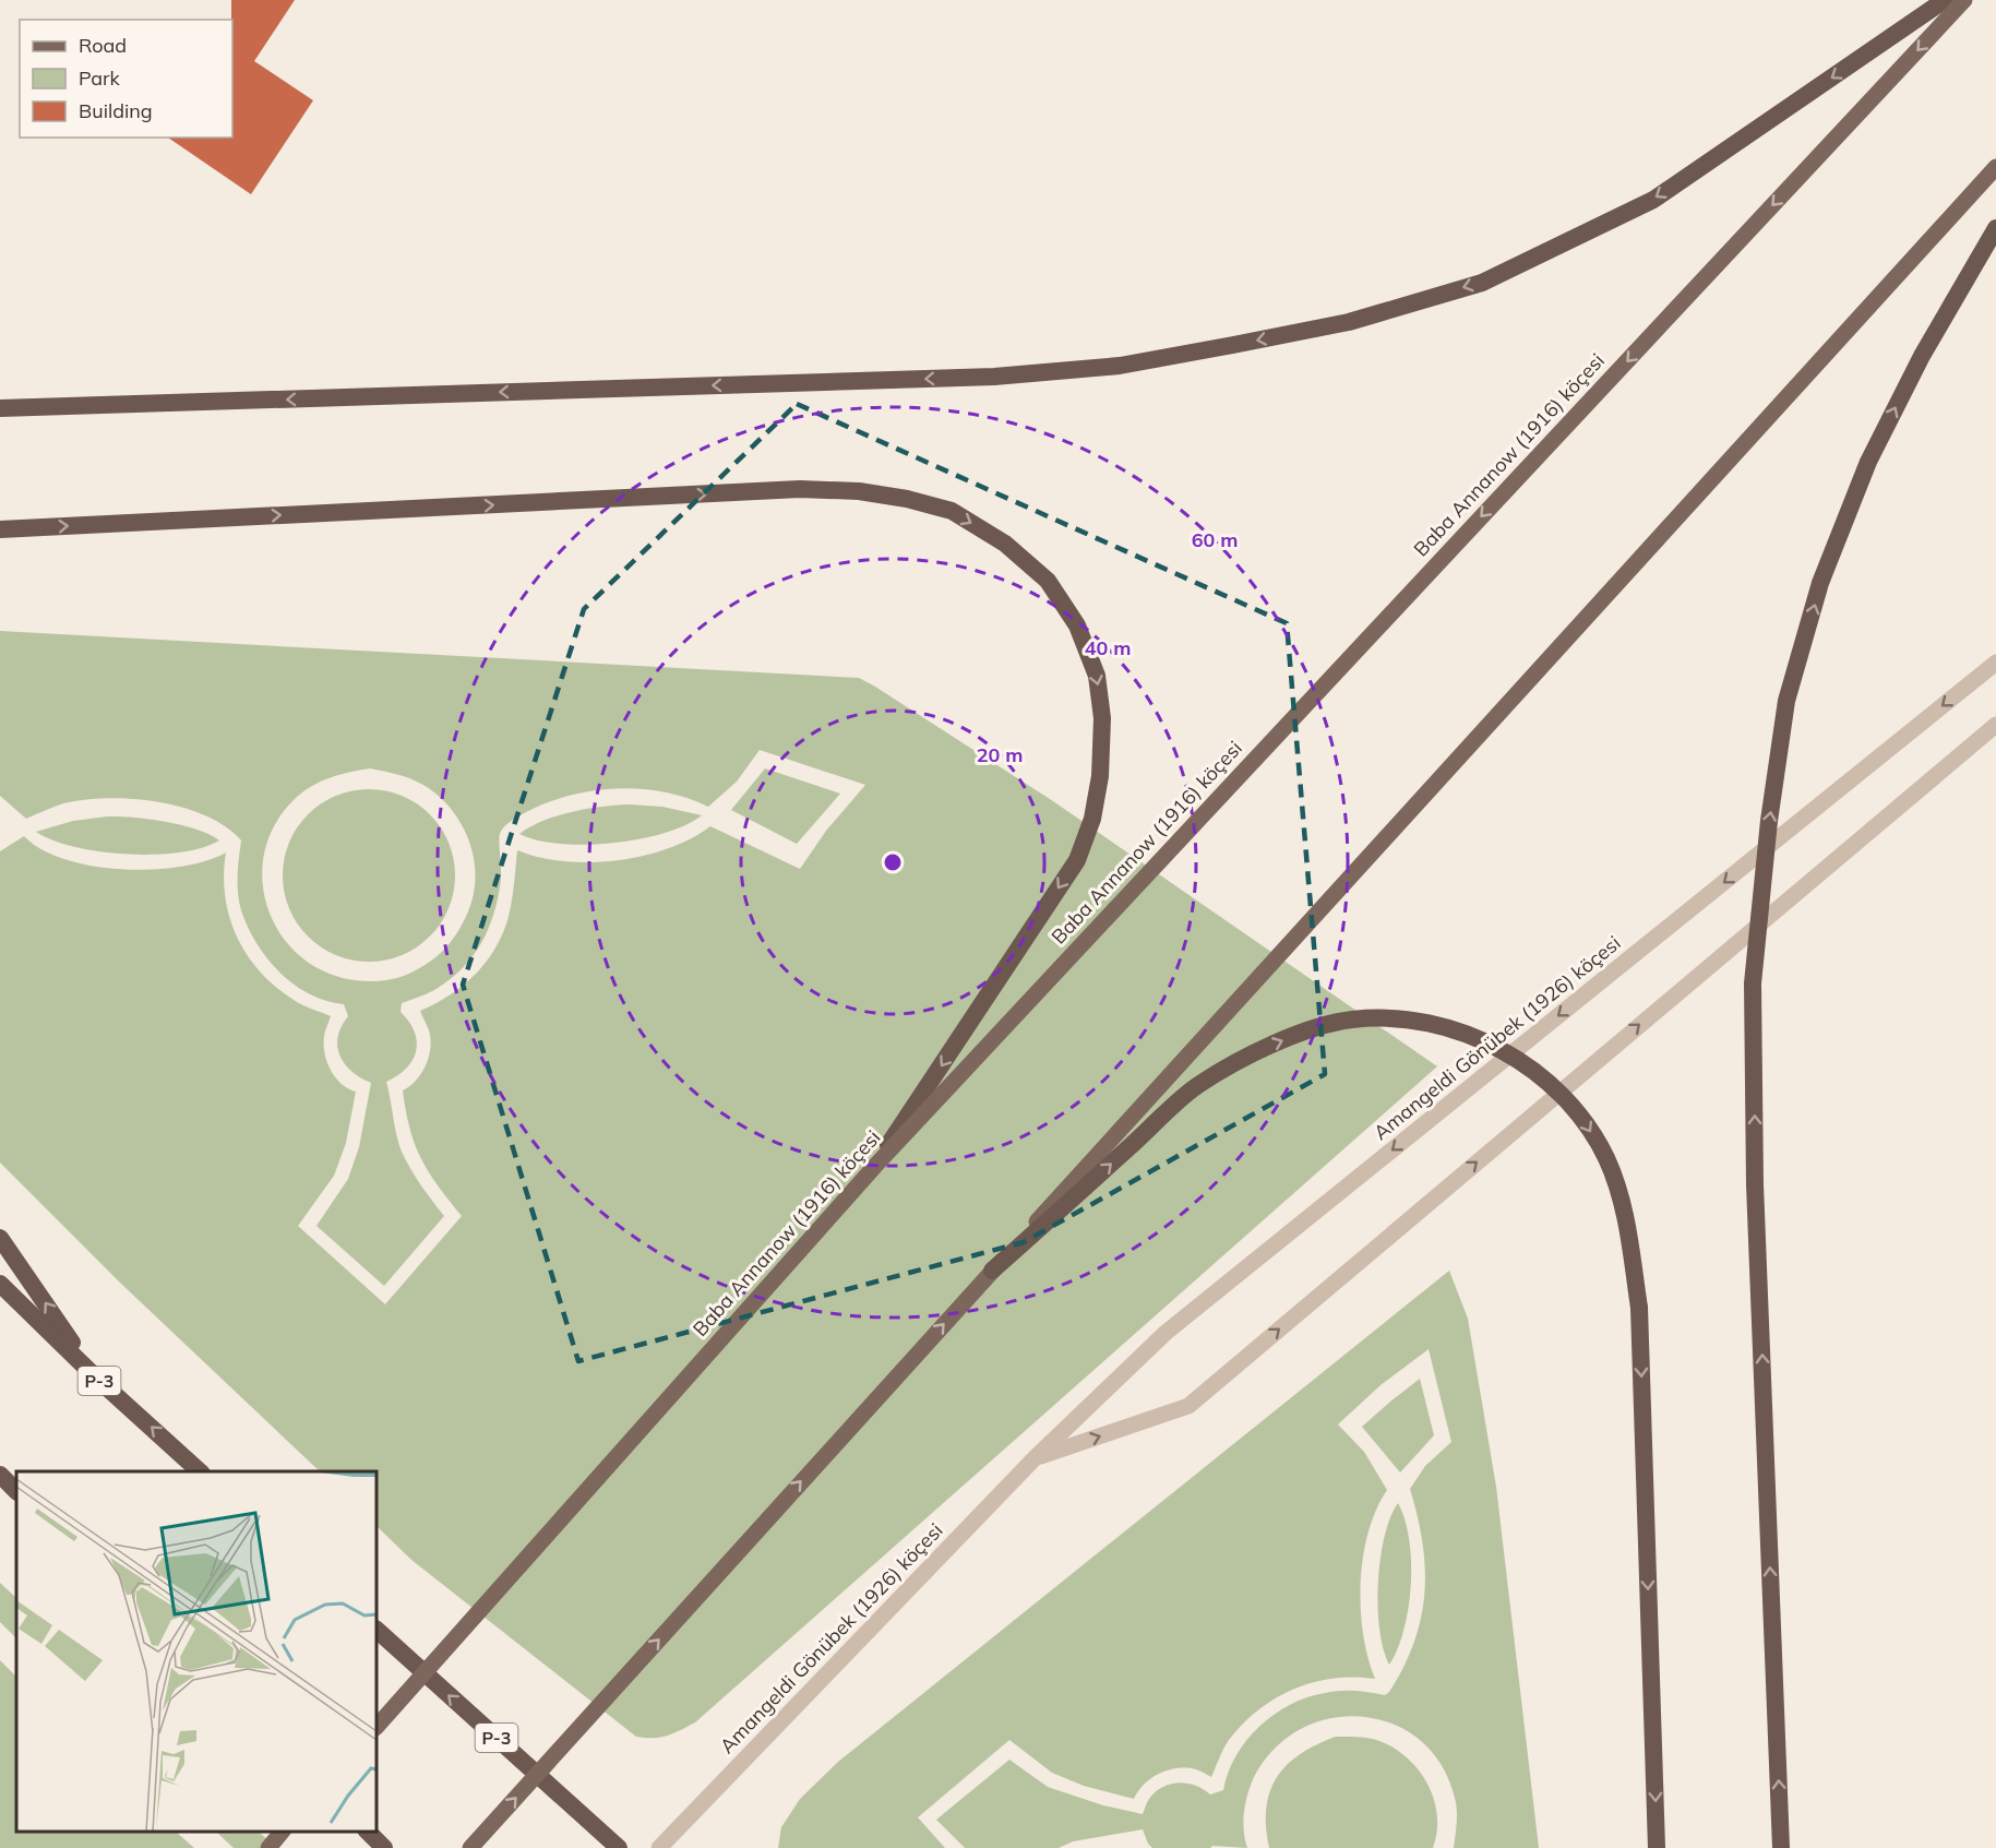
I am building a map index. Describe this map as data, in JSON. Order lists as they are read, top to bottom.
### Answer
{
  "streets": {
    "highway": ["P-3"],
    "main road": ["Baba Annanow (1916) köçesi"],
    "street": ["Amangeldi Gönübek (1926) köçesi"]
  },
  "legend": ["Road", "Park", "Building"],
  "rings": ["60 m", "40 m", "20 m"]
}
